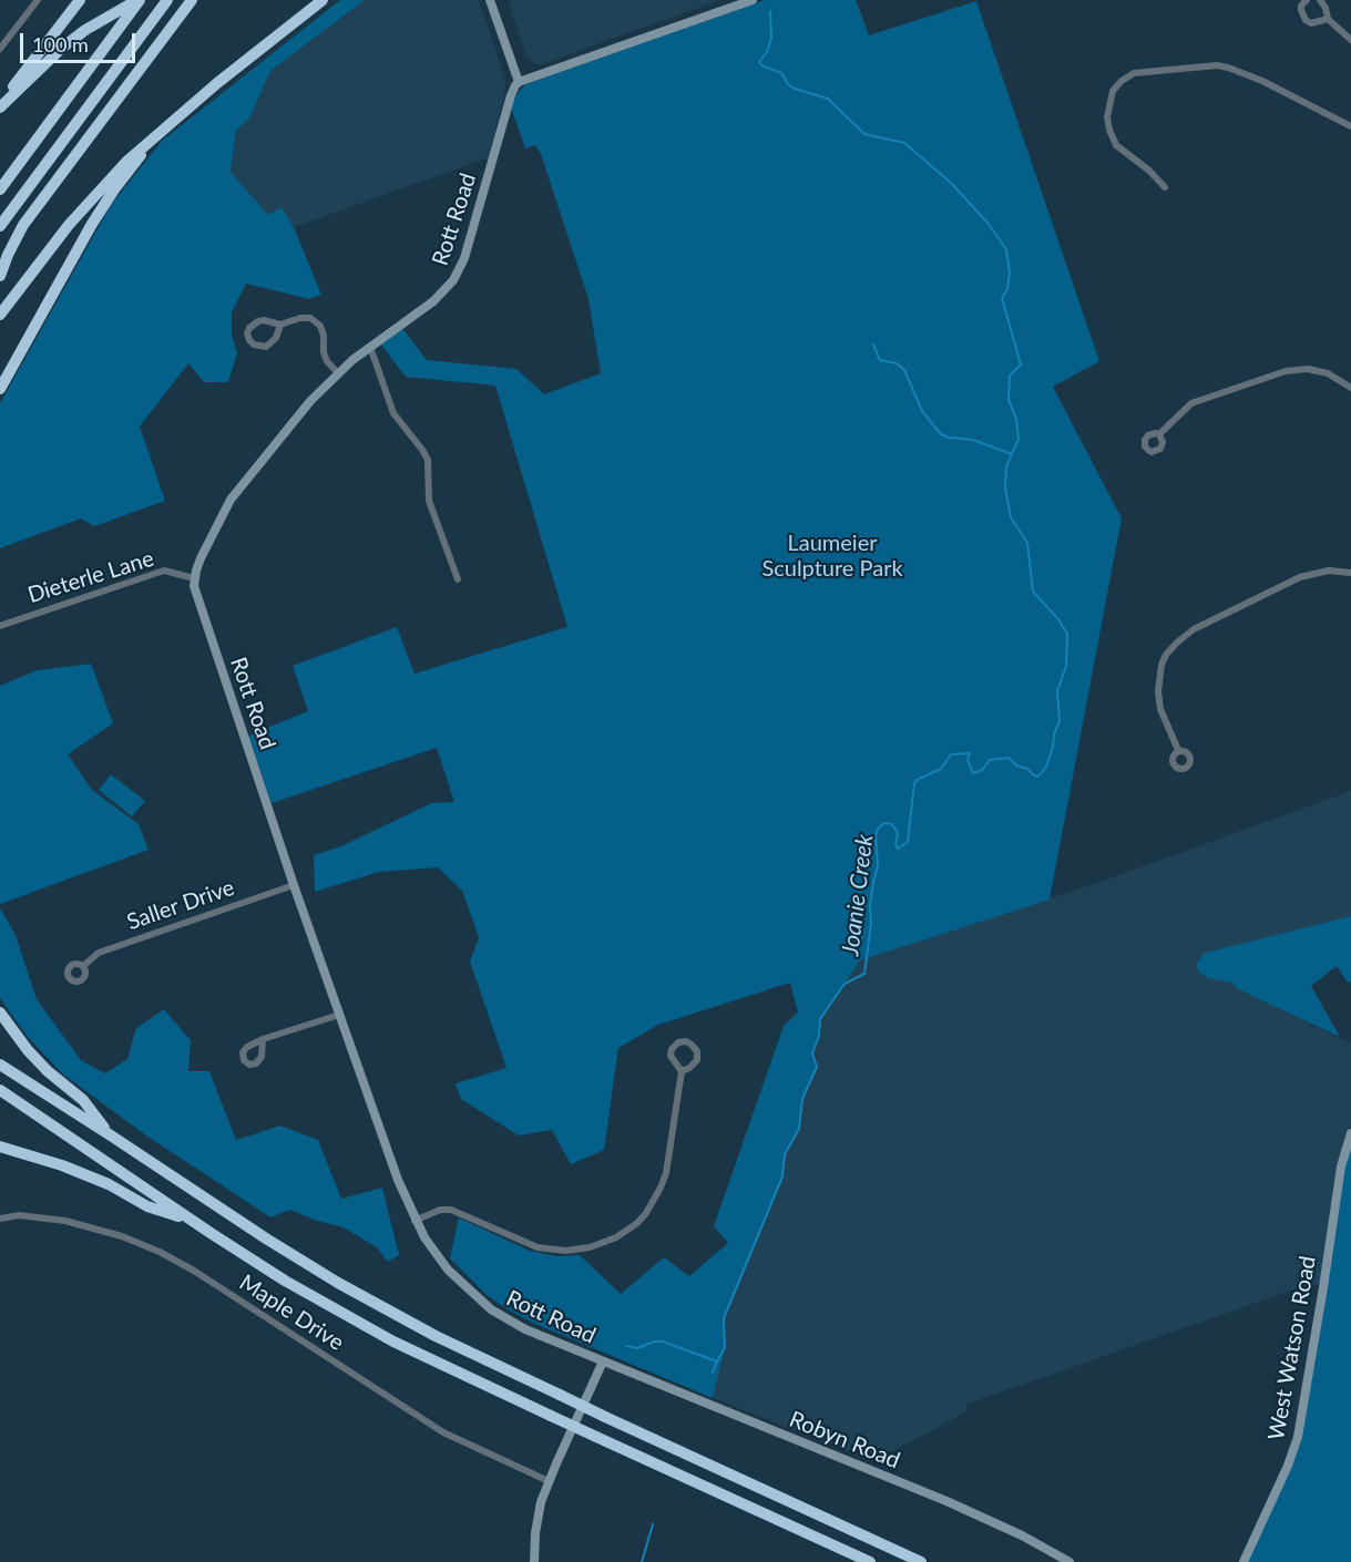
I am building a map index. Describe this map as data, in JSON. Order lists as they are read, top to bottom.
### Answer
{
  "streets": {
    "street": [
      "Rott Road",
      "Dieterle Lane",
      "Saller Drive",
      "Maple Drive",
      "West Watson Road",
      "Robyn Road"
    ]
  },
  "crossings": [
    ["Rott Road", "Dieterle Lane"],
    ["Rott Road", "Saller Drive"],
    ["Rott Road", "Maple Drive"],
    ["Rott Road", "Robyn Road"]
  ],
  "water": ["Joanie Creek"],
  "parks": ["Laumeier Sculpture Park"],
  "scale_bar": "100 m"
}
